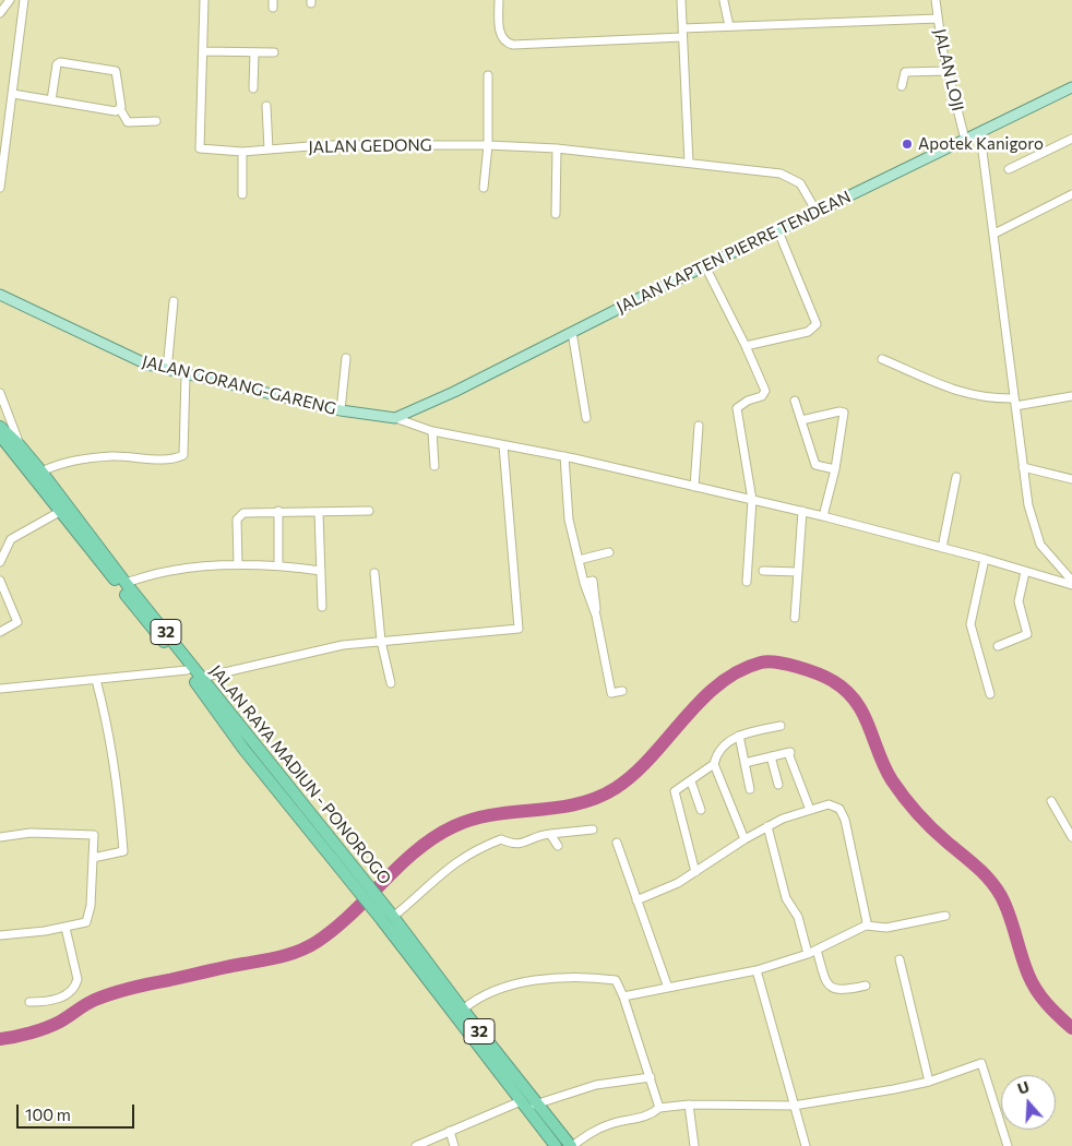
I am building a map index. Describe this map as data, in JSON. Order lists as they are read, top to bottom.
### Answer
{
  "streets": {
    "highway": ["32", "JALAN RAYA MADIUN - PONOROGO"],
    "main road": ["JALAN KAPTEN PIERRE TENDEAN", "JALAN GORANG-GARENG"],
    "street": ["JALAN LOJI", "JALAN GEDONG"]
  },
  "crossings": [
    ["JALAN LOJI", "JALAN KAPTEN PIERRE TENDEAN"],
    ["JALAN GEDONG", "JALAN KAPTEN PIERRE TENDEAN"],
    ["JALAN KAPTEN PIERRE TENDEAN", "JALAN GORANG-GARENG"]
  ],
  "places": ["Apotek Kanigoro"],
  "scale_bar": "100 m",
  "north": "top"
}
